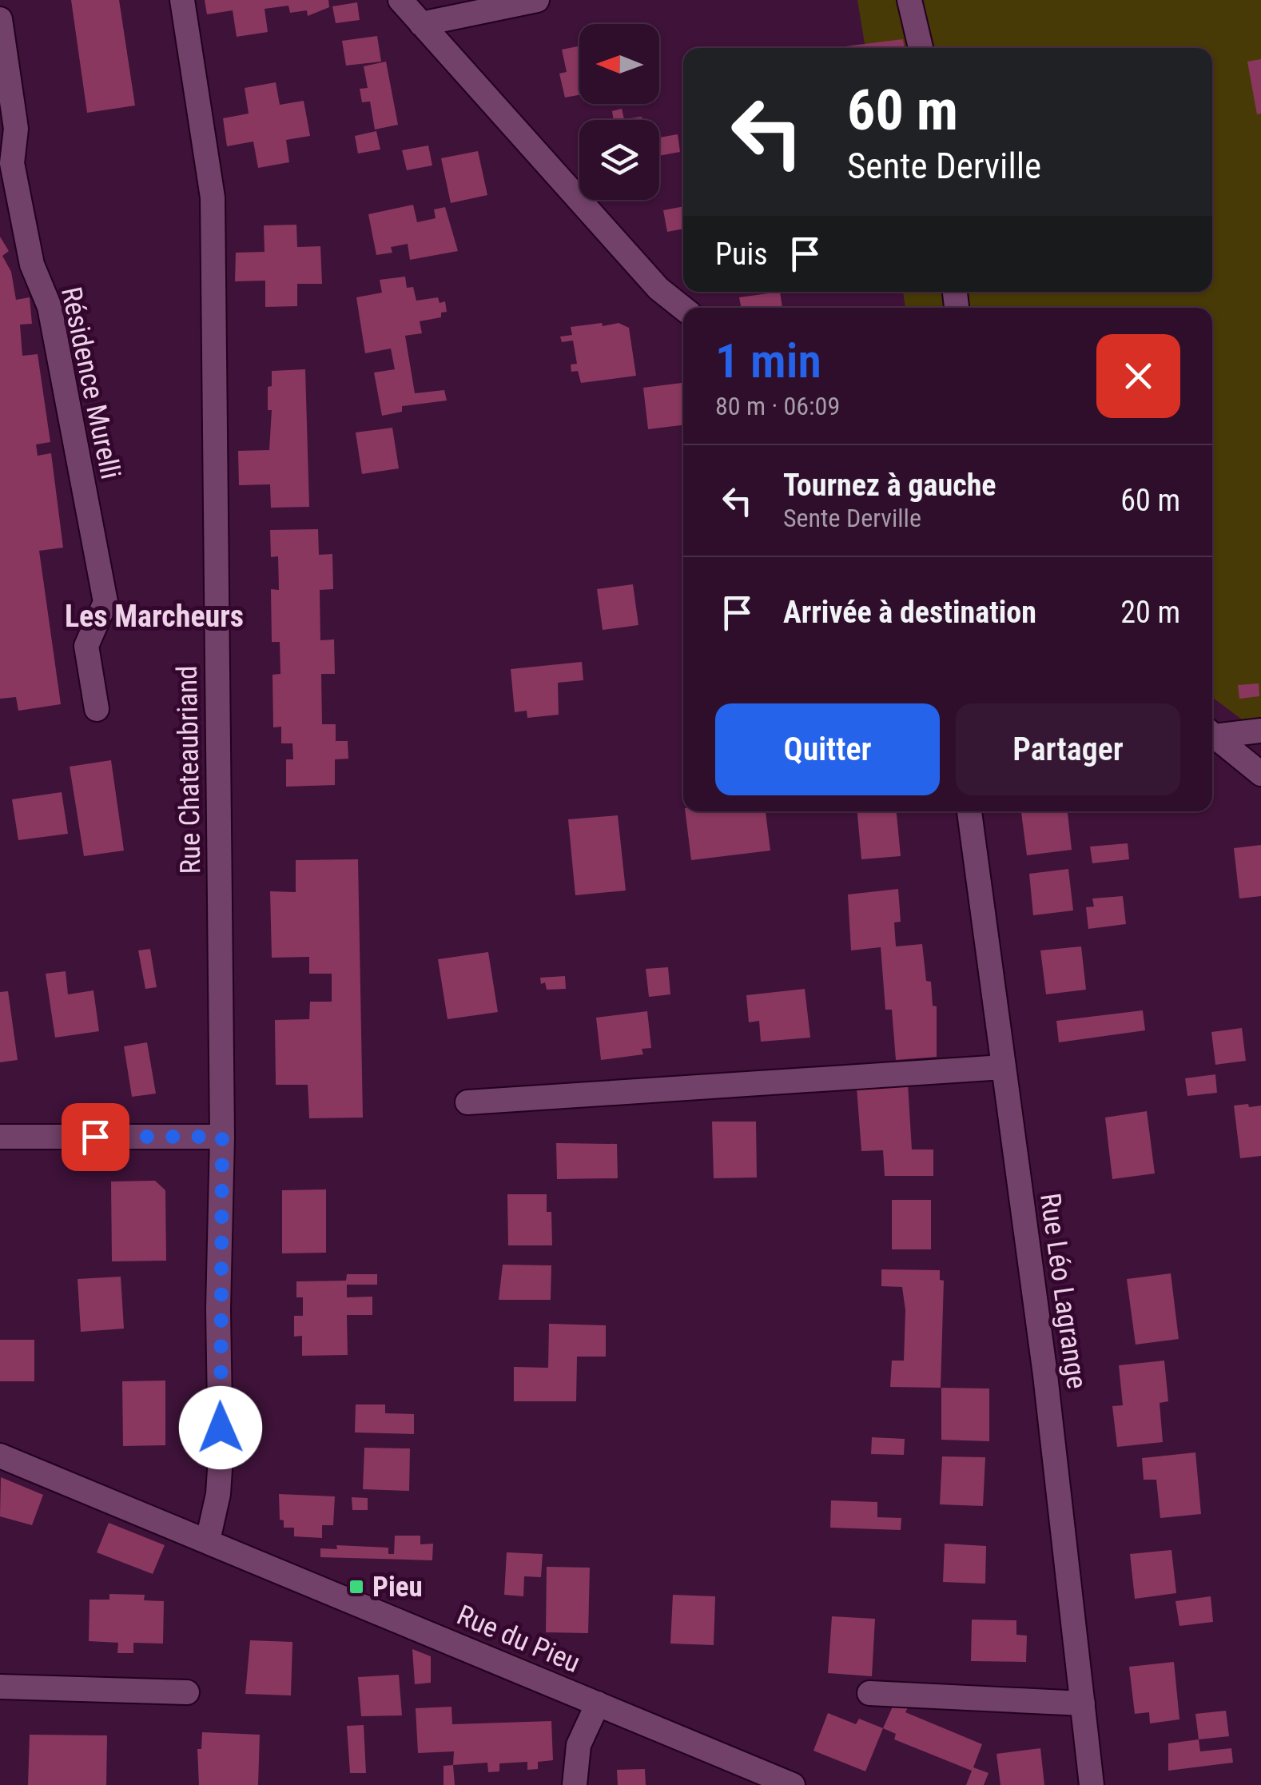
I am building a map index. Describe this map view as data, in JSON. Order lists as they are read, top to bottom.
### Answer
{
  "streets": {
    "street": [
      "Résidence Murelli",
      "Rue Chateaubriand",
      "Rue Léo Lagrange",
      "Rue du Pieu"
    ]
  },
  "crossings": [
    ["Rue Chateaubriand", "Rue du Pieu"]
  ],
  "districts": ["Les Marcheurs"],
  "places": {
    "transit": ["Pieu"]
  },
  "north": "left",
  "page": {
    "turn": ["60 m", "Sente Derville"],
    "then": "Puis",
    "heading": ["1 min", "80 m · 06:09"],
    "list": [
      {
        "name": "Tournez à gauche",
        "note": "Sente Derville",
        "value": "60 m"
      },
      {
        "name": "Arrivée à destination",
        "value": "20 m"
      }
    ],
    "buttons": ["Quitter", "Partager"]
  }
}
